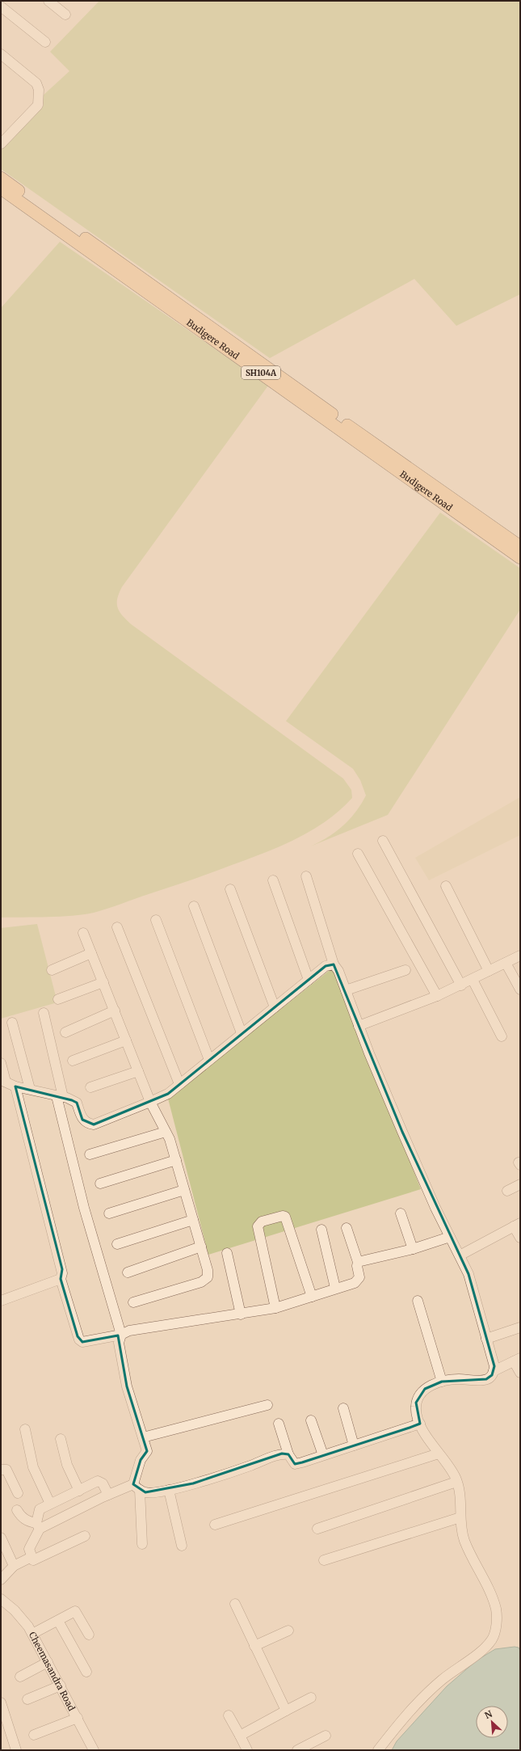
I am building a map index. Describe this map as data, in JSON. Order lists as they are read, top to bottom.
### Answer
{
  "streets": {
    "main road": ["Budigere Road", "SH104A"],
    "street": ["Cheemasandra Road"]
  },
  "north": "top left"
}
